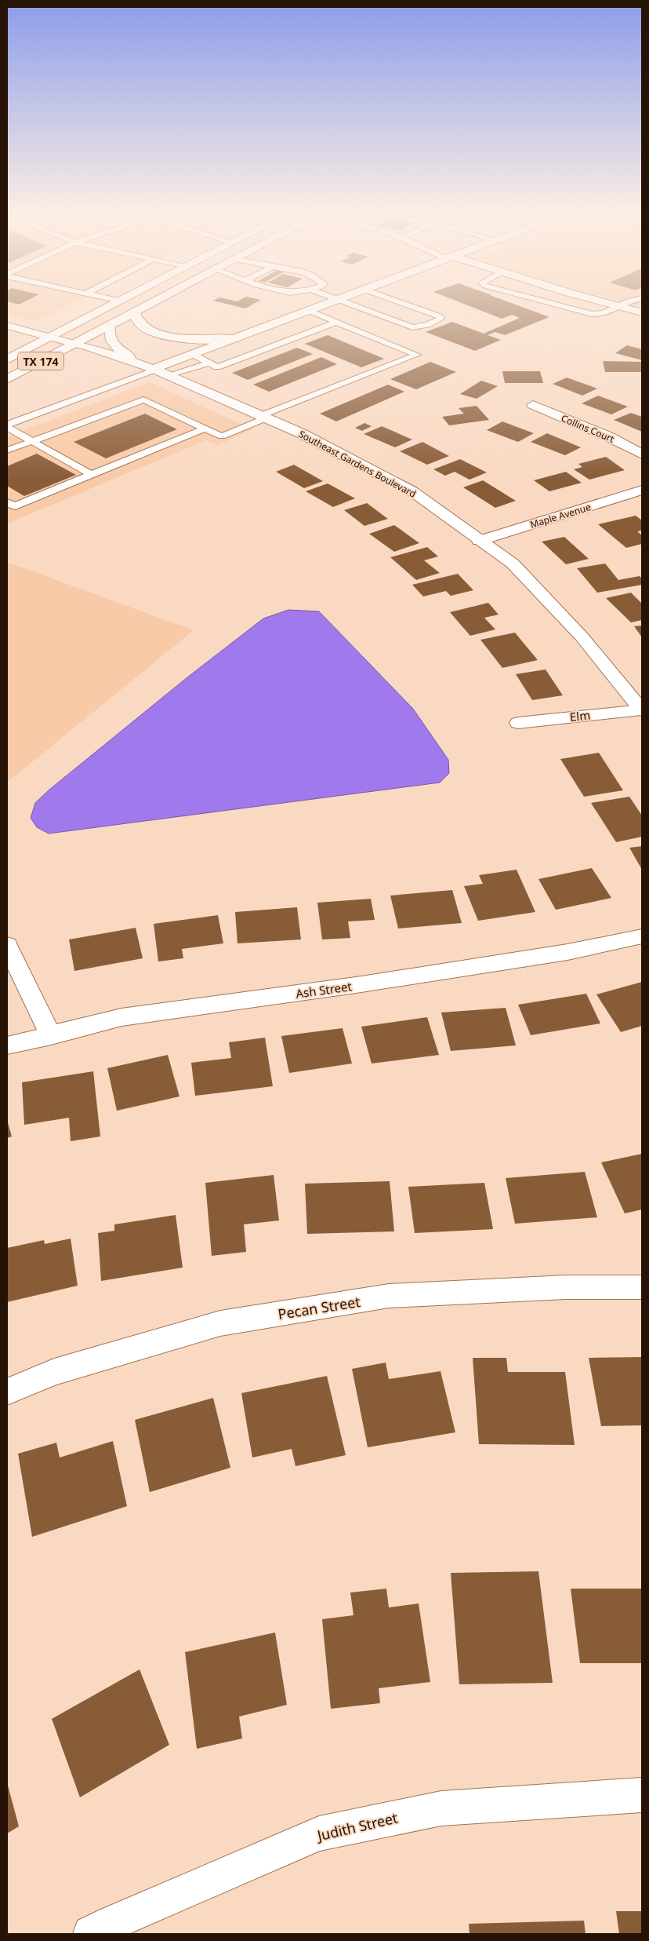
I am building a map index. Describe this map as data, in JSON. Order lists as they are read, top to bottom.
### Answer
{
  "streets": {
    "street": [
      "TX 174",
      "Collins Court",
      "Southeast Gardens Boulevard",
      "Maple Avenue",
      "Elm",
      "Ash Street",
      "Pecan Street",
      "Judith Street"
    ]
  },
  "crossings": [
    ["TX 174", "Southeast Gardens Boulevard"],
    ["Southeast Gardens Boulevard", "Maple Avenue"],
    ["Southeast Gardens Boulevard", "Elm"]
  ]
}
